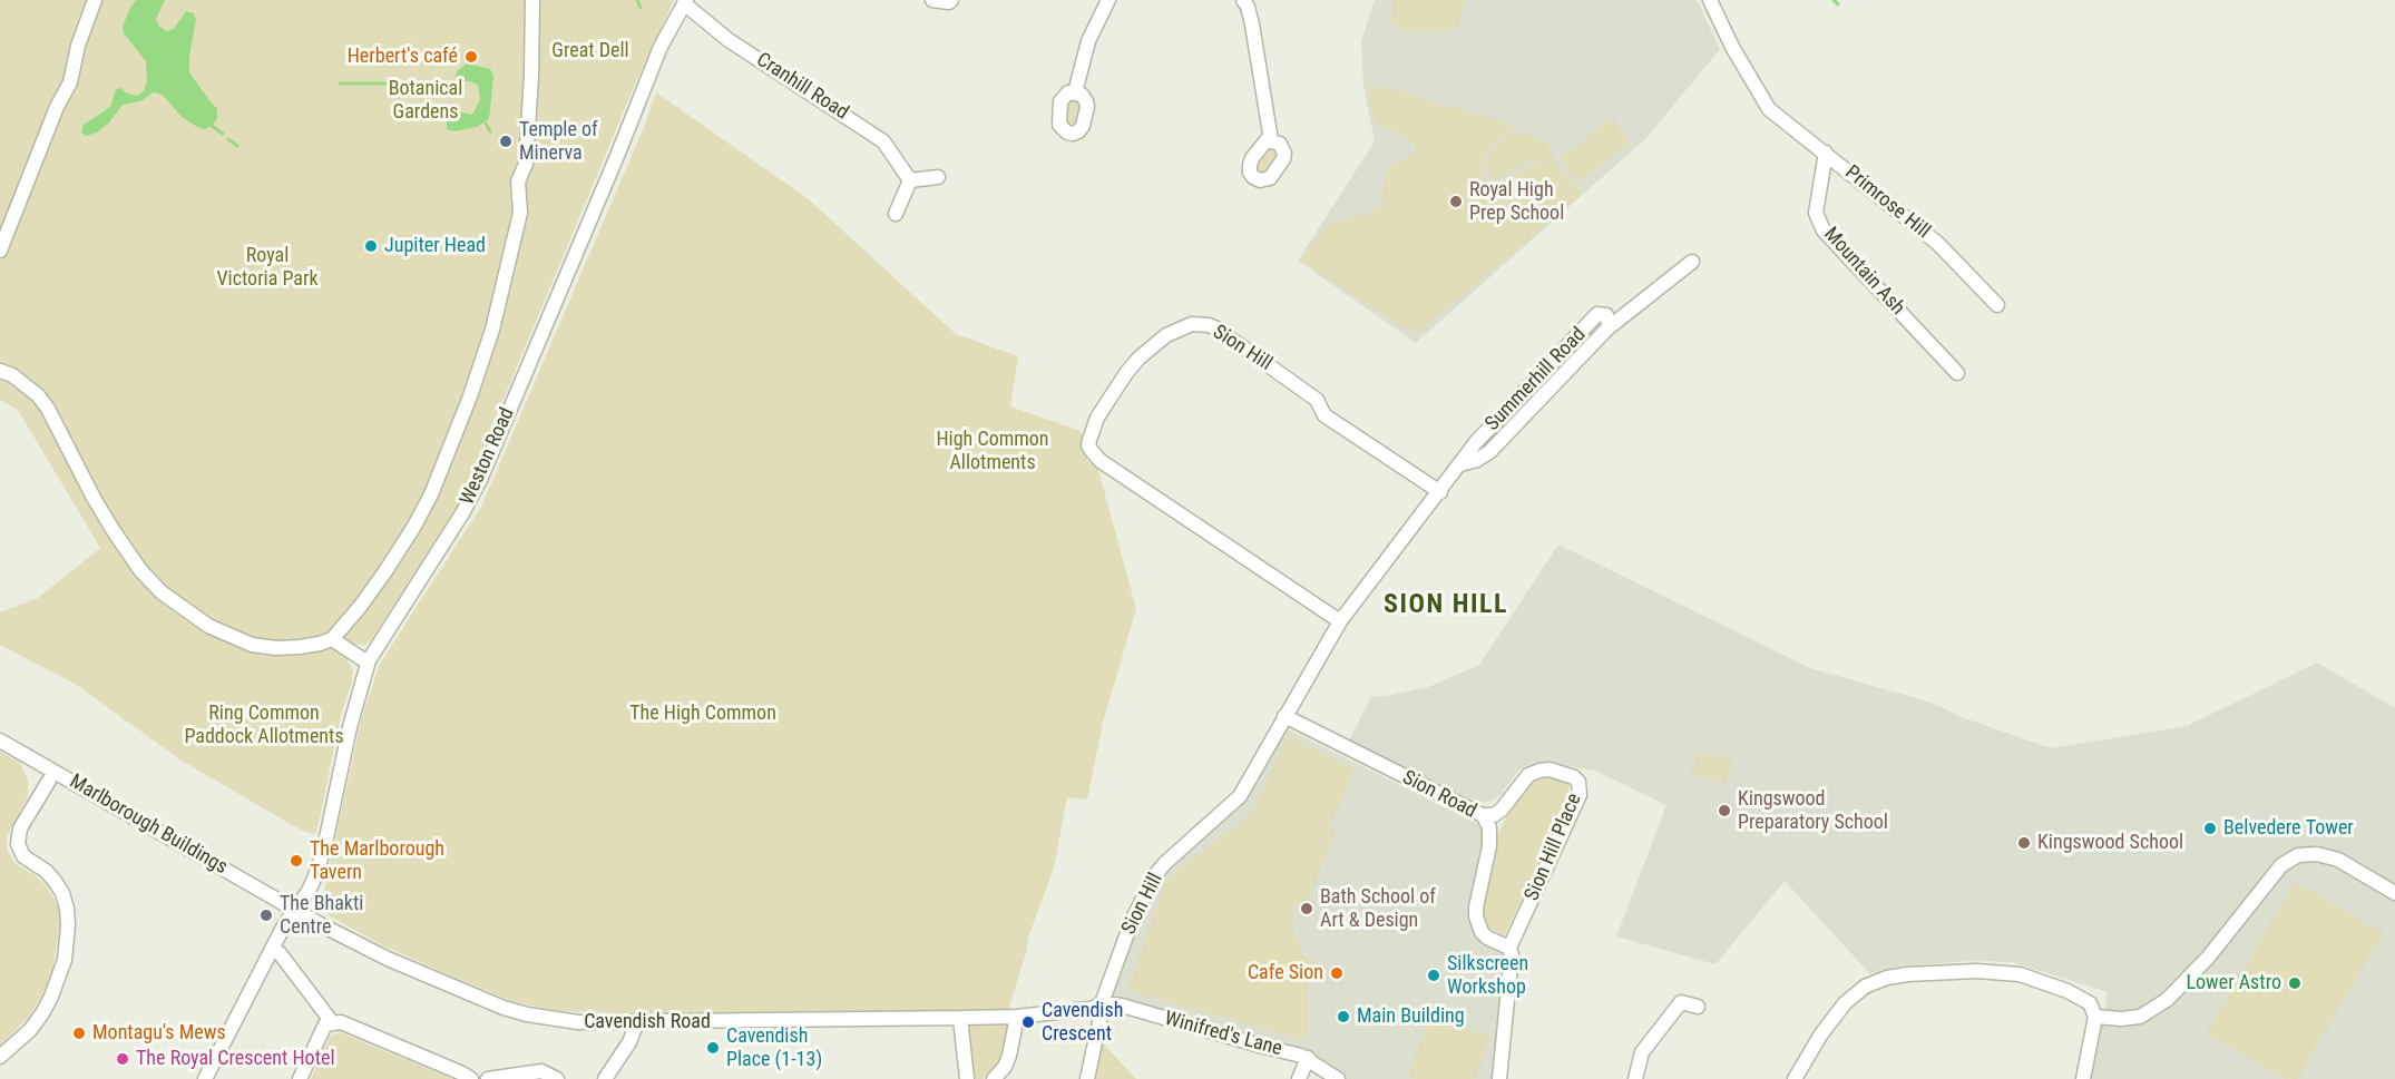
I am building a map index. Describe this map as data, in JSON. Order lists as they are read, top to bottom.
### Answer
{
  "streets": {
    "street": [
      "Cranhill Road",
      "Primrose Hill",
      "Mountain Ash",
      "Sion Hill",
      "Summerhill Road",
      "Weston Road",
      "Sion Road",
      "Marlborough Buildings",
      "Sion Hill Place",
      "Cavendish Road",
      "Winifred's Lane"
    ]
  },
  "crossings": [
    ["Cranhill Road", "Weston Road"],
    ["Primrose Hill", "Mountain Ash"],
    ["Sion Hill", "Summerhill Road"],
    ["Sion Hill", "Sion Road"],
    ["Sion Hill", "Cavendish Road"],
    ["Sion Hill", "Winifred's Lane"],
    ["Weston Road", "Marlborough Buildings"],
    ["Weston Road", "Cavendish Road"],
    ["Sion Road", "Sion Hill Place"],
    ["Marlborough Buildings", "Cavendish Road"],
    ["Cavendish Road", "Winifred's Lane"]
  ],
  "districts": ["SION HILL"],
  "parks": [
    "Great Dell",
    "Botanical Gardens",
    "Royal Victoria Park",
    "High Common Allotments",
    "Ring Common Paddock Allotments",
    "The High Common"
  ],
  "places": [
    "Herbert's café",
    "Temple of Minerva",
    "Royal High Prep School",
    "Jupiter Head",
    "Kingswood Preparatory School",
    "Belvedere Tower",
    "Kingswood School",
    "The Marlborough Tavern",
    "Bath School of Art & Design",
    "The Bhakti Centre",
    "Cafe Sion",
    "Silkscreen Workshop",
    "Lower Astro",
    "Main Building",
    "Cavendish Crescent",
    "Montagu's Mews",
    "Cavendish Place (1-13)",
    "The Royal Crescent Hotel"
  ]
}
